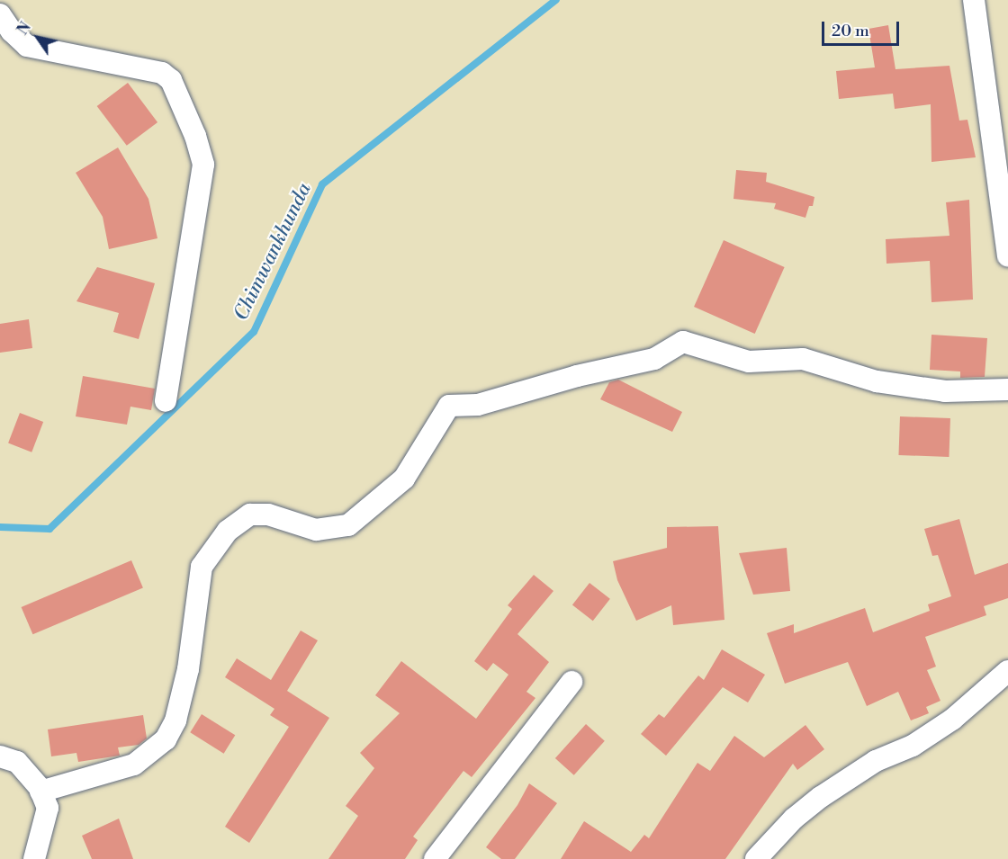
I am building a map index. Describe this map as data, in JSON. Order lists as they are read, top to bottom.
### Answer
{
  "water": ["Chimwankhunda"],
  "scale_bar": "20 m",
  "north": "top left"
}
